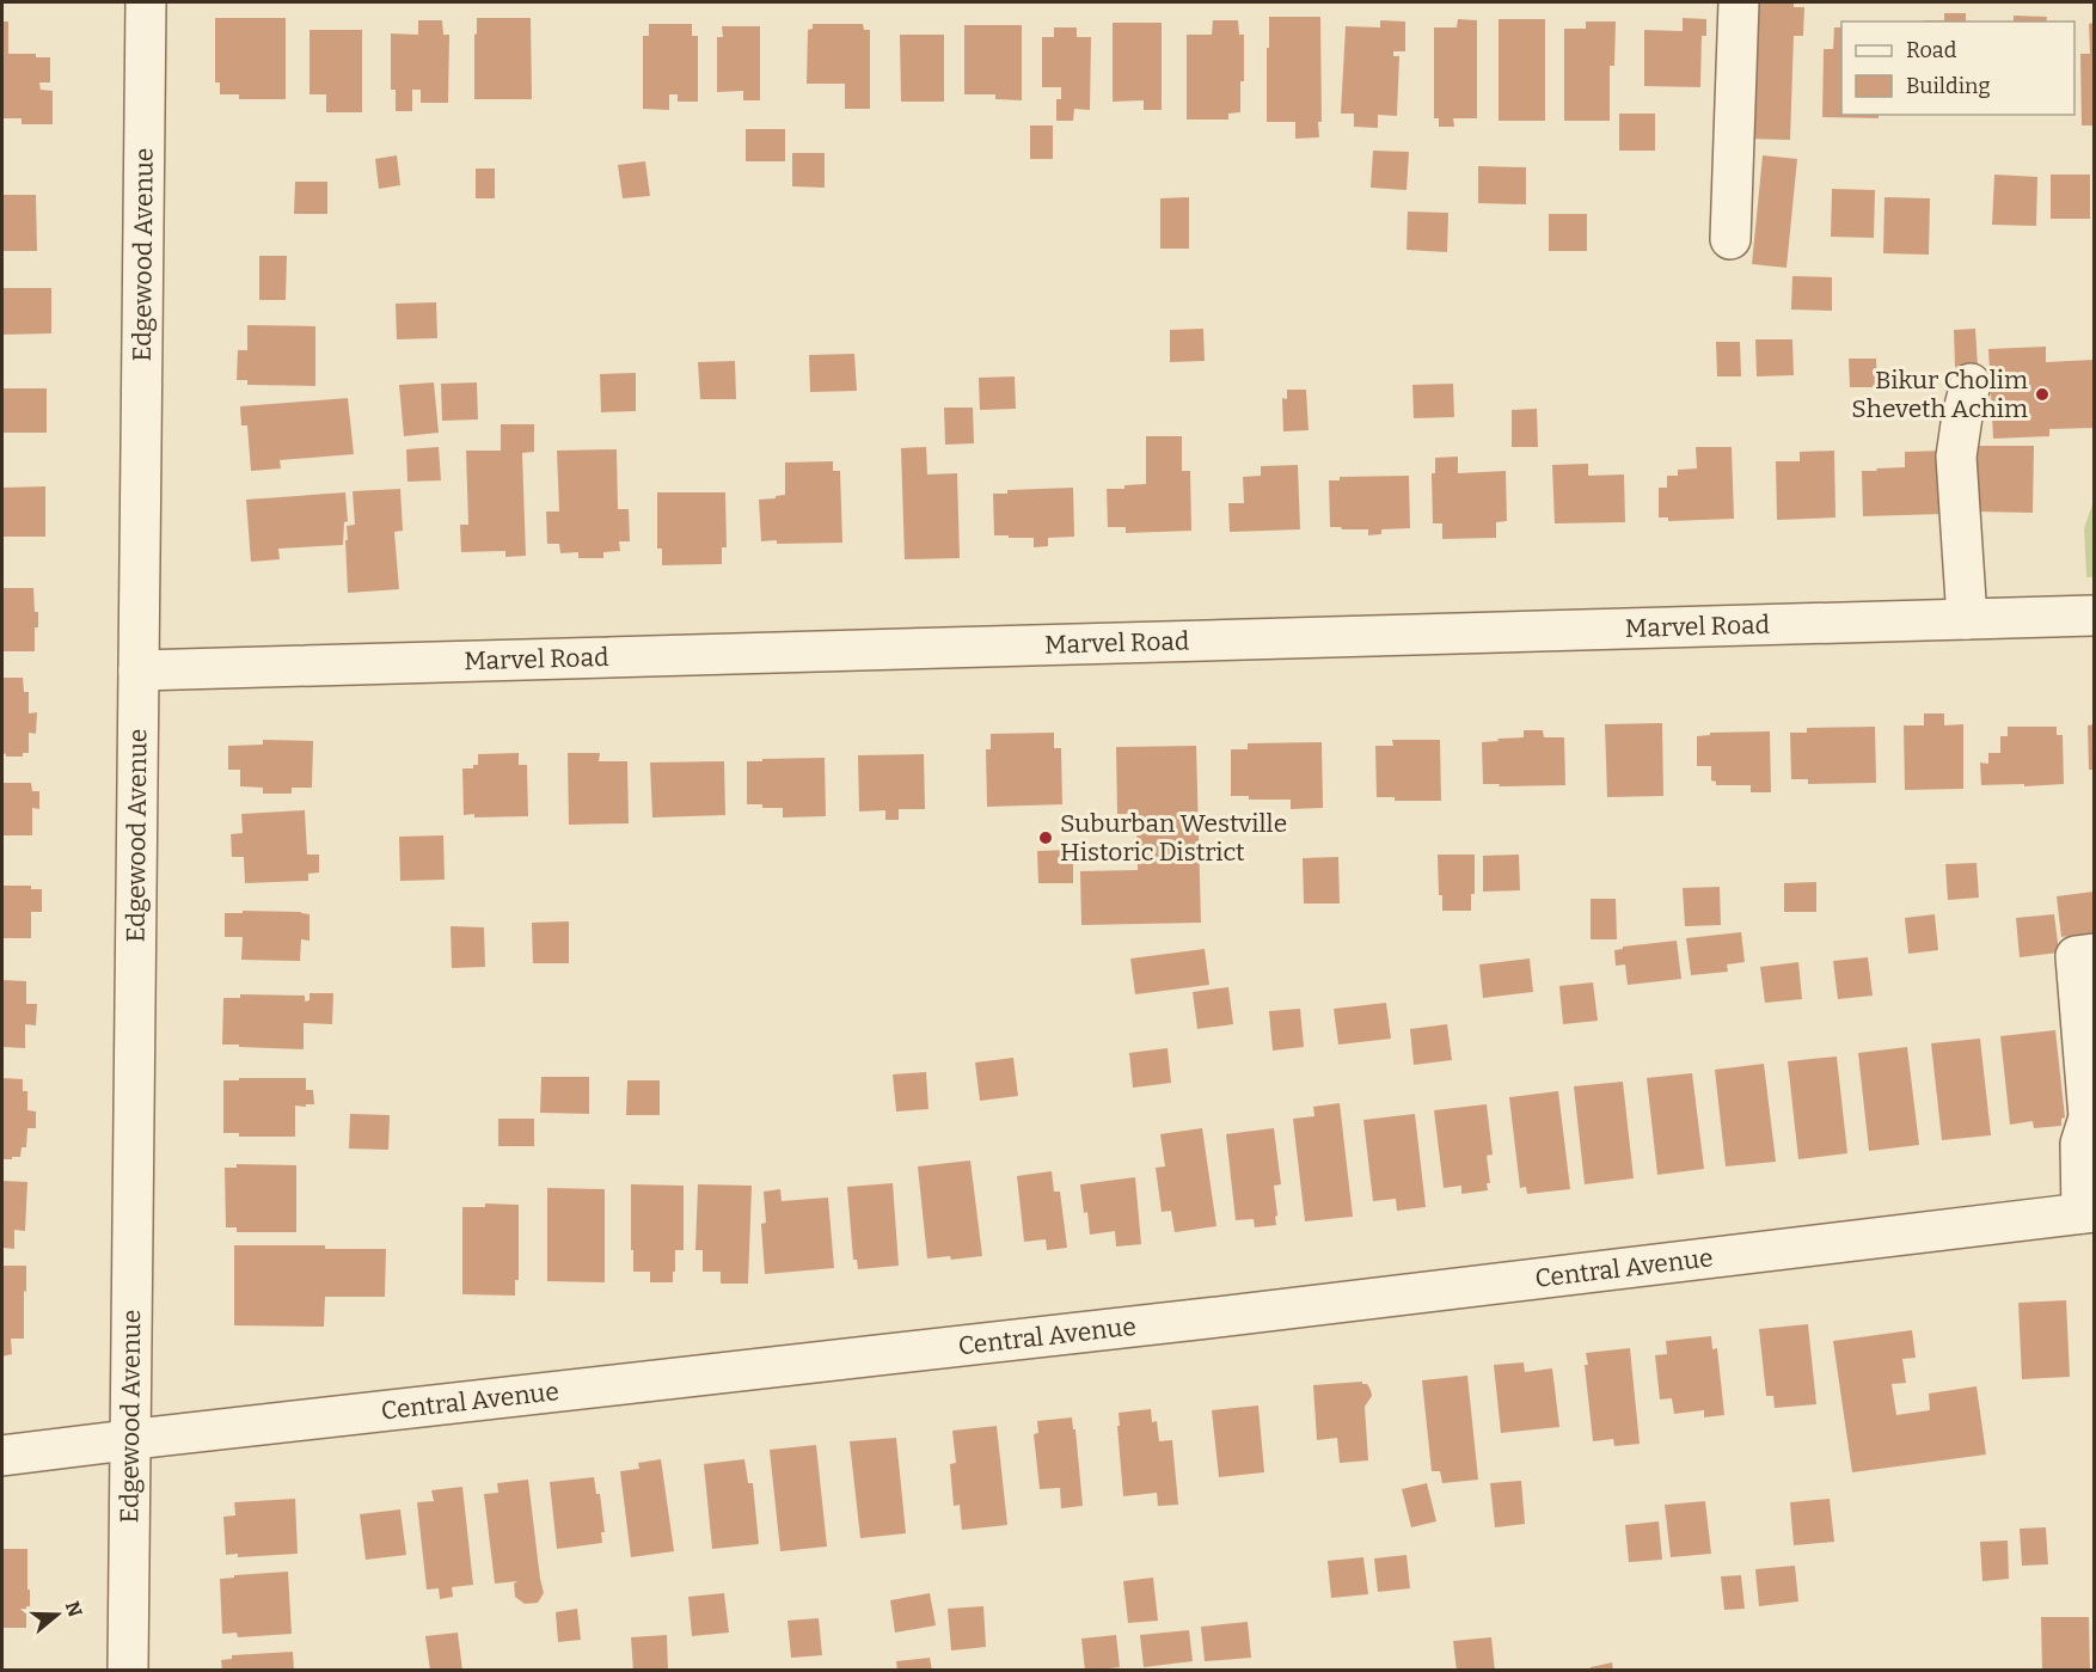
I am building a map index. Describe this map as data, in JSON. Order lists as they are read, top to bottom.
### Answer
{
  "streets": {
    "street": ["Edgewood Avenue", "Marvel Road", "Central Avenue"]
  },
  "crossings": [
    ["Edgewood Avenue", "Marvel Road"],
    ["Edgewood Avenue", "Central Avenue"]
  ],
  "places": ["Bikur Cholim Sheveth Achim", "Suburban Westville Historic District"],
  "legend": ["Road", "Building"],
  "north": "right"
}
